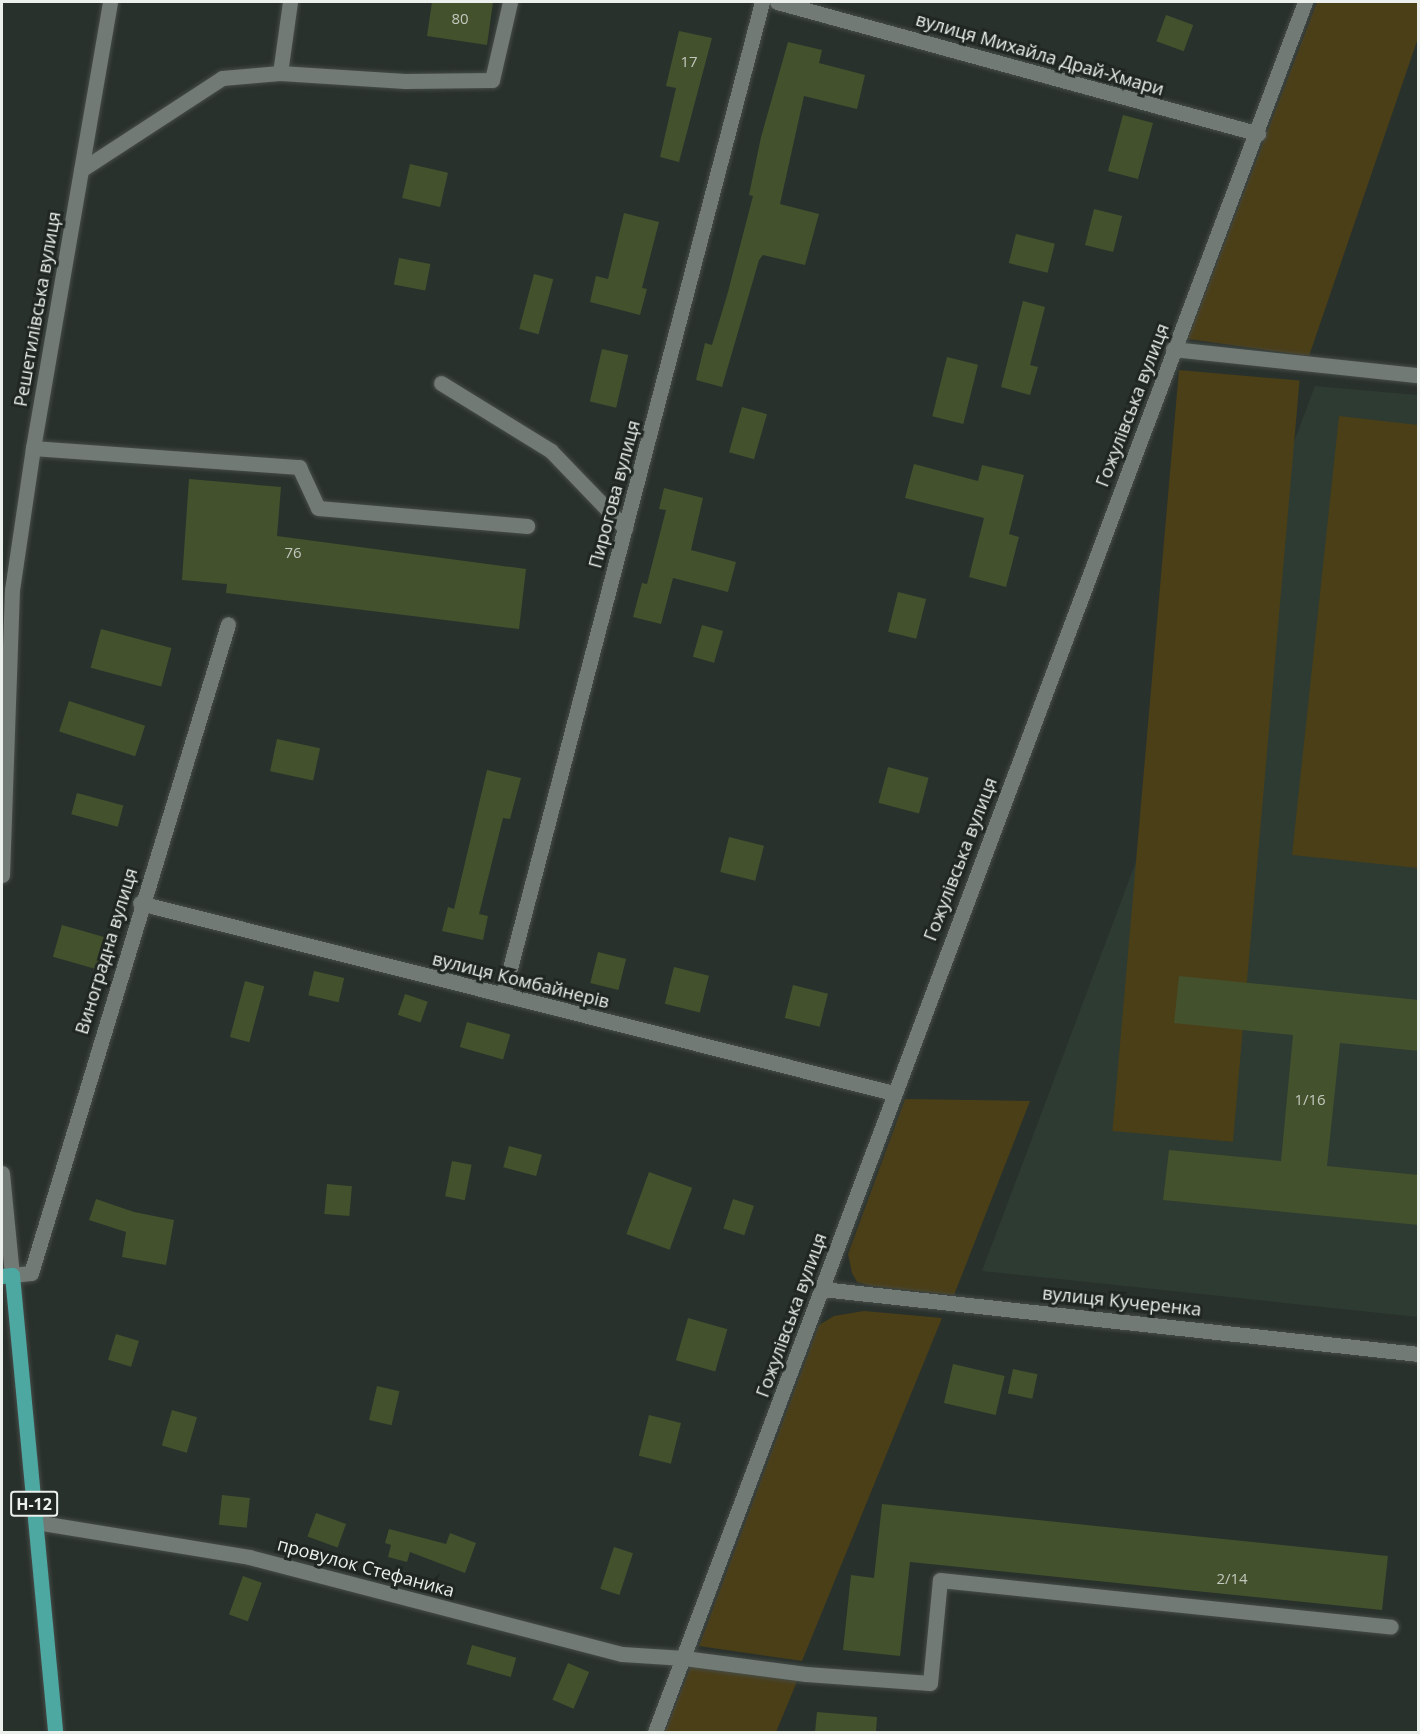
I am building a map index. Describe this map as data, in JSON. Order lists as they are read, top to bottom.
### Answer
{
  "streets": {
    "main road": ["Н-12"],
    "street": [
      "вулиця Михайла Драй-Хмари",
      "Решетилівська вулиця",
      "Гожулівська вулиця",
      "Пирогова вулиця",
      "Виноградна вулиця",
      "вулиця Комбайнерів",
      "вулиця Кучеренка",
      "провулок Стефаника"
    ]
  },
  "crossings": [
    ["вулиця Михайла Драй-Хмари", "Гожулівська вулиця"],
    ["Гожулівська вулиця", "вулиця Комбайнерів"],
    ["Гожулівська вулиця", "вулиця Кучеренка"],
    ["Гожулівська вулиця", "провулок Стефаника"],
    ["Пирогова вулиця", "вулиця Комбайнерів"],
    ["Виноградна вулиця", "вулиця Комбайнерів"],
    ["Виноградна вулиця", "Н-12"],
    ["Н-12", "провулок Стефаника"]
  ],
  "house_numbers": [
    "80",
    "17",
    "76",
    "1/16",
    "2/14"
  ]
}
